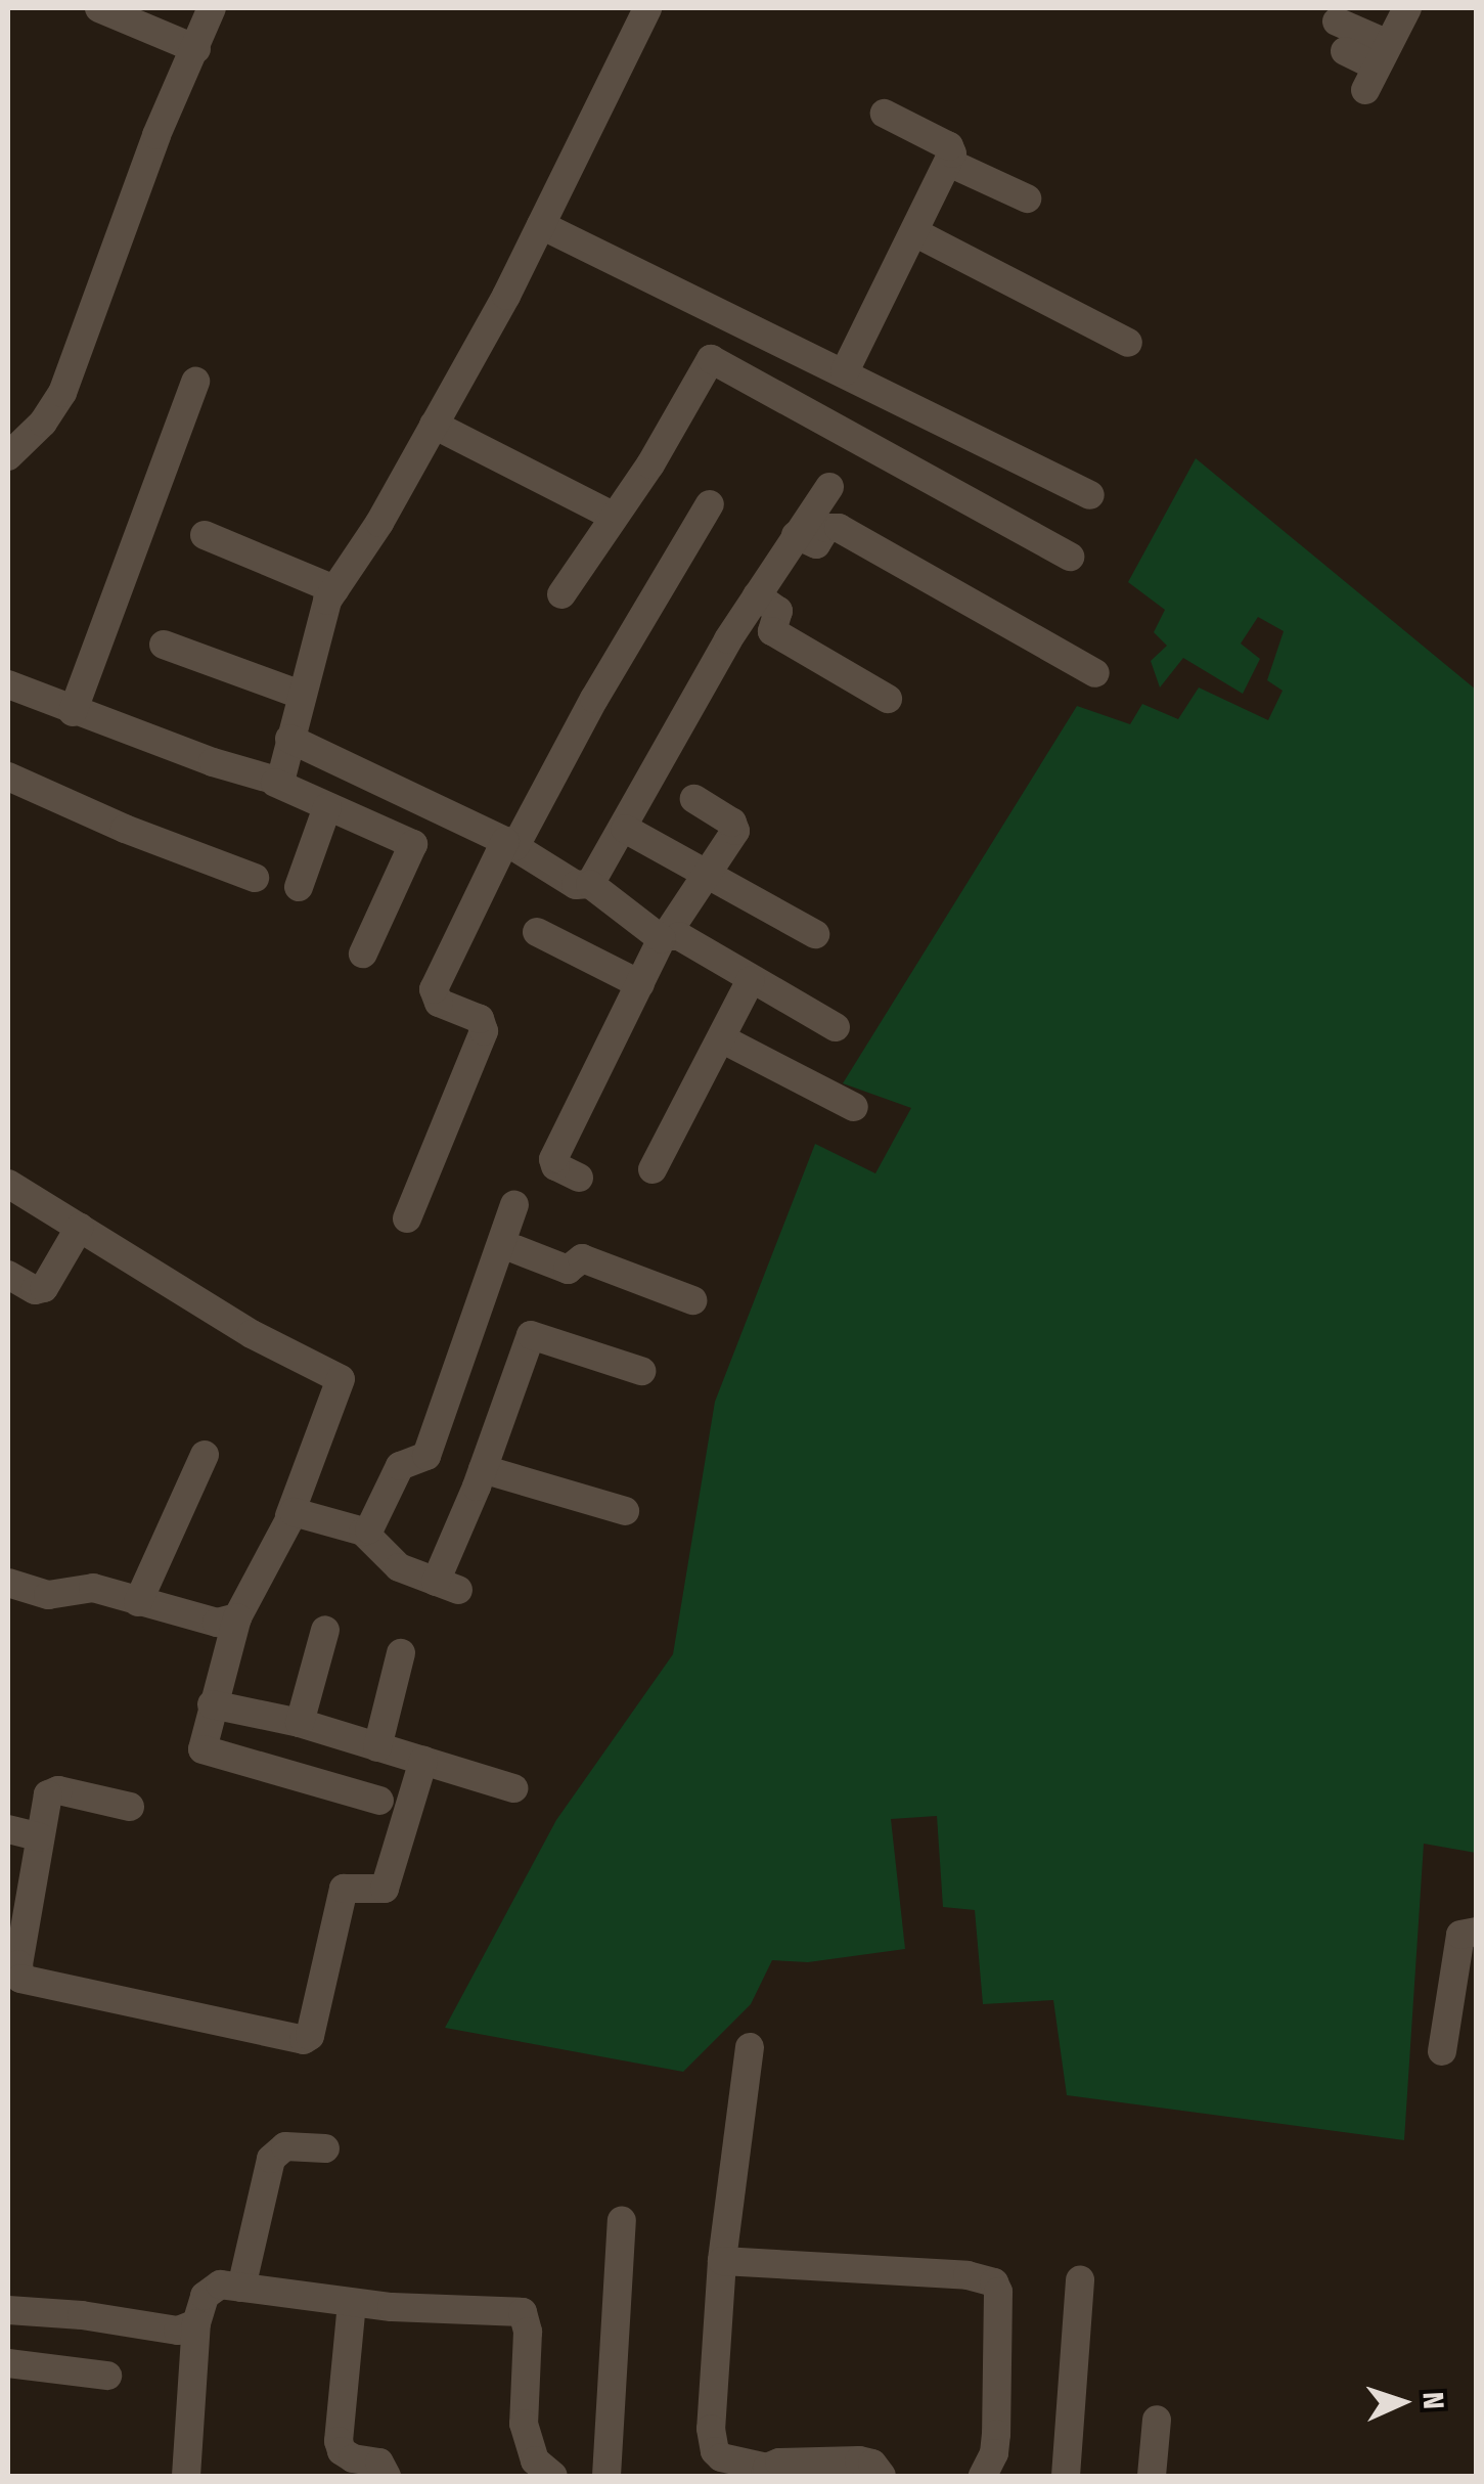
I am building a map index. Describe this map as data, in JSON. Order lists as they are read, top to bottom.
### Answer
{
  "north": "right"
}
